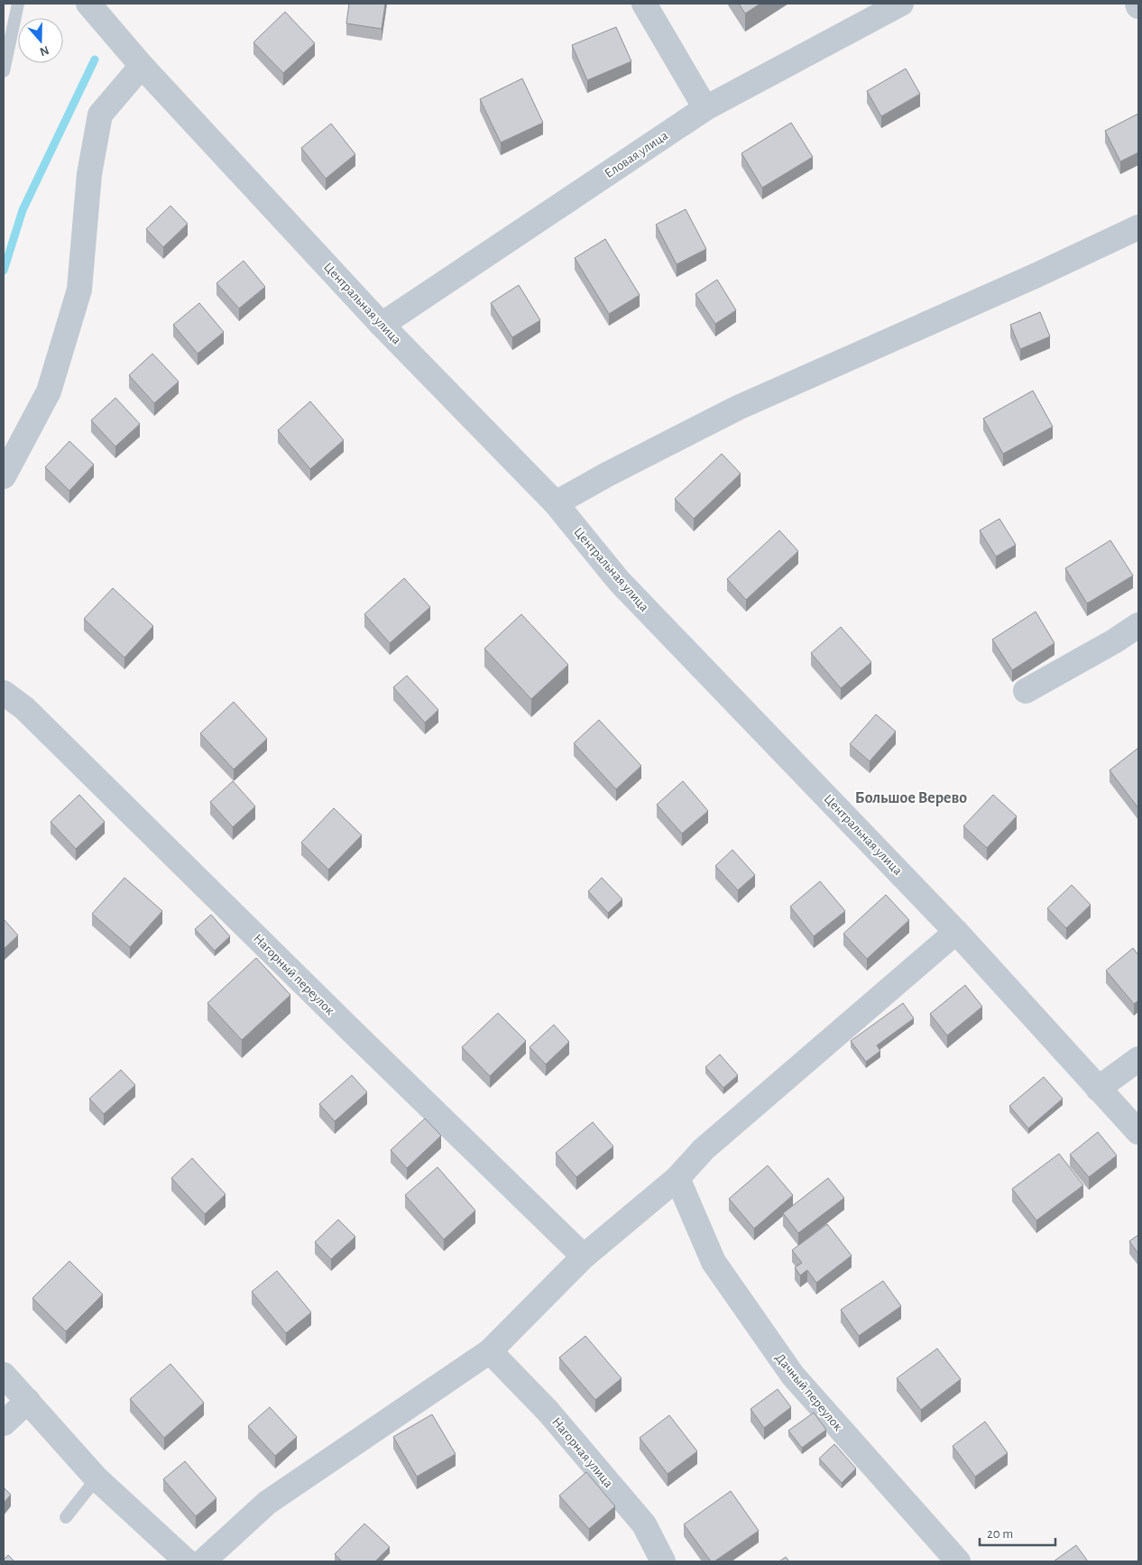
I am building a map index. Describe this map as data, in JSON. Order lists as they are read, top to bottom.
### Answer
{
  "streets": {
    "street": [
      "Еловая улица",
      "Центральная улица",
      "Нагорный переулок",
      "Дачный переулок",
      "Нагорная улица"
    ]
  },
  "crossings": [
    ["Еловая улица", "Центральная улица"]
  ],
  "districts": ["Большое Верево"],
  "scale_bar": "20 m",
  "north": "bottom"
}
